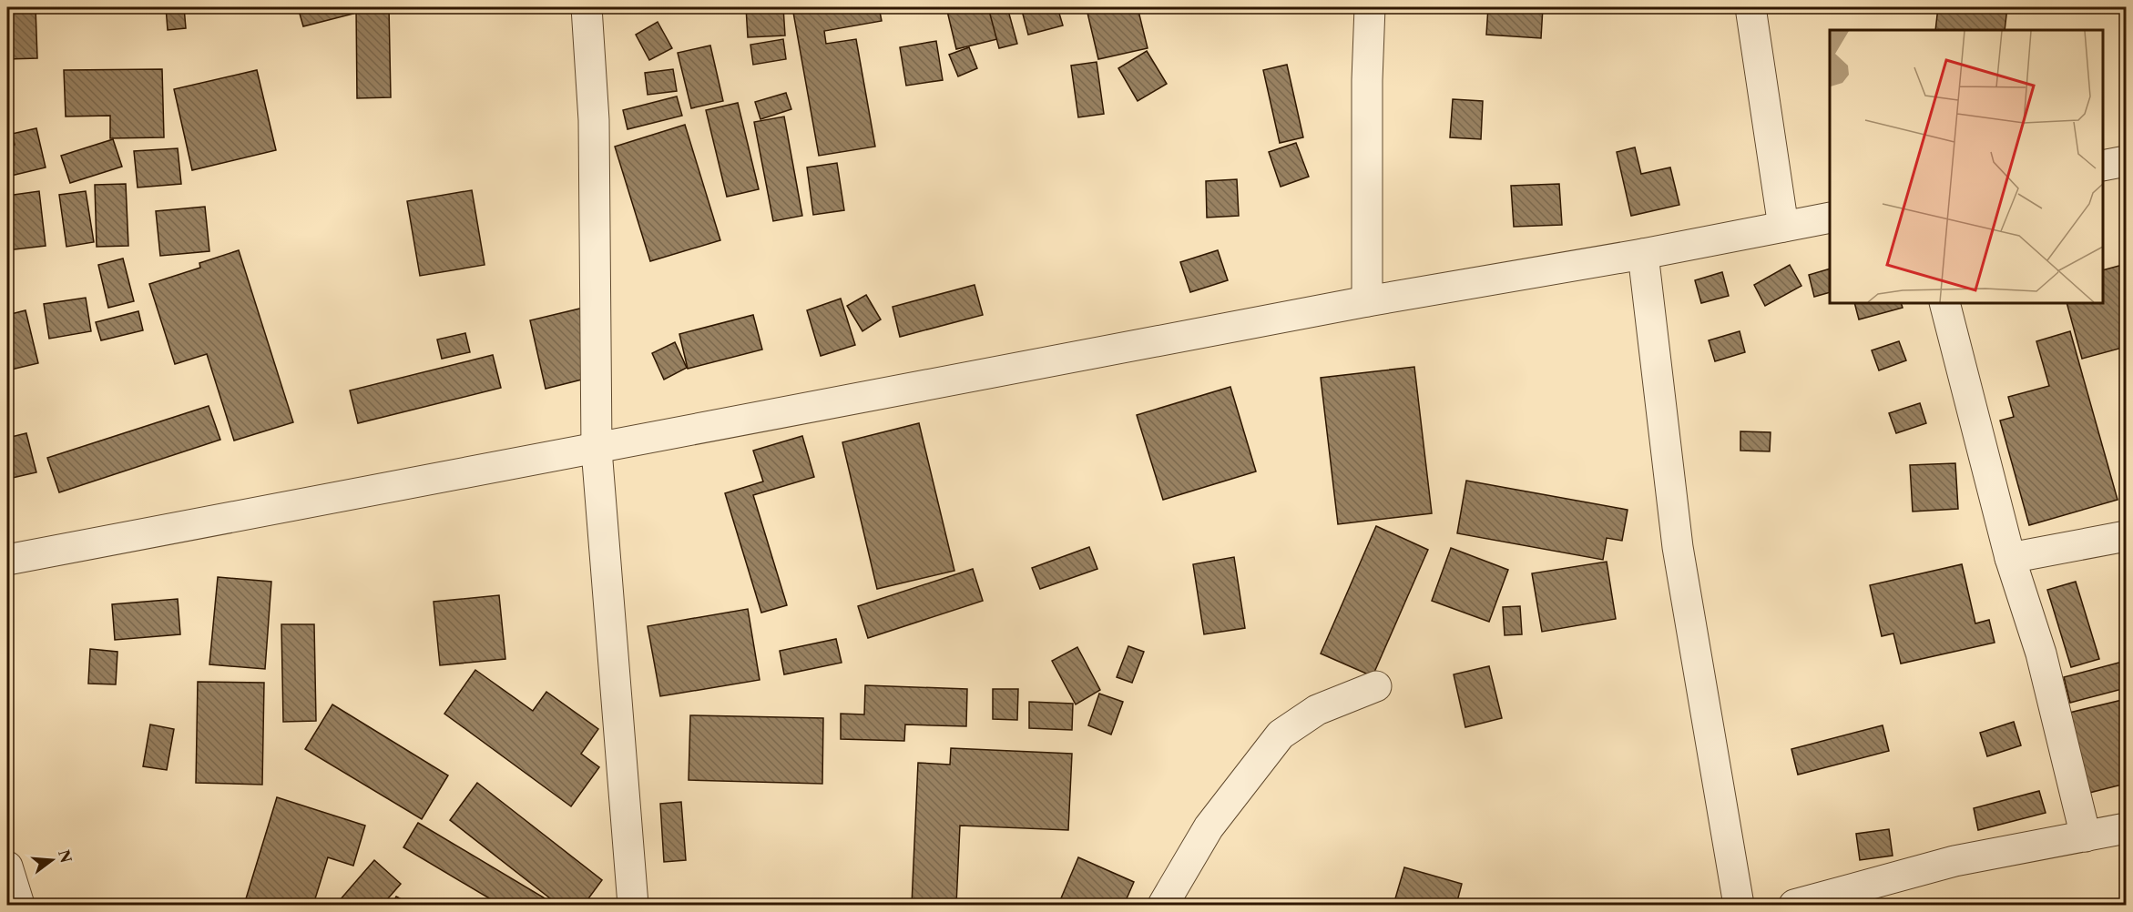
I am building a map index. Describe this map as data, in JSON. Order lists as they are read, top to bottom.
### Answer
{
  "north": "right"
}
